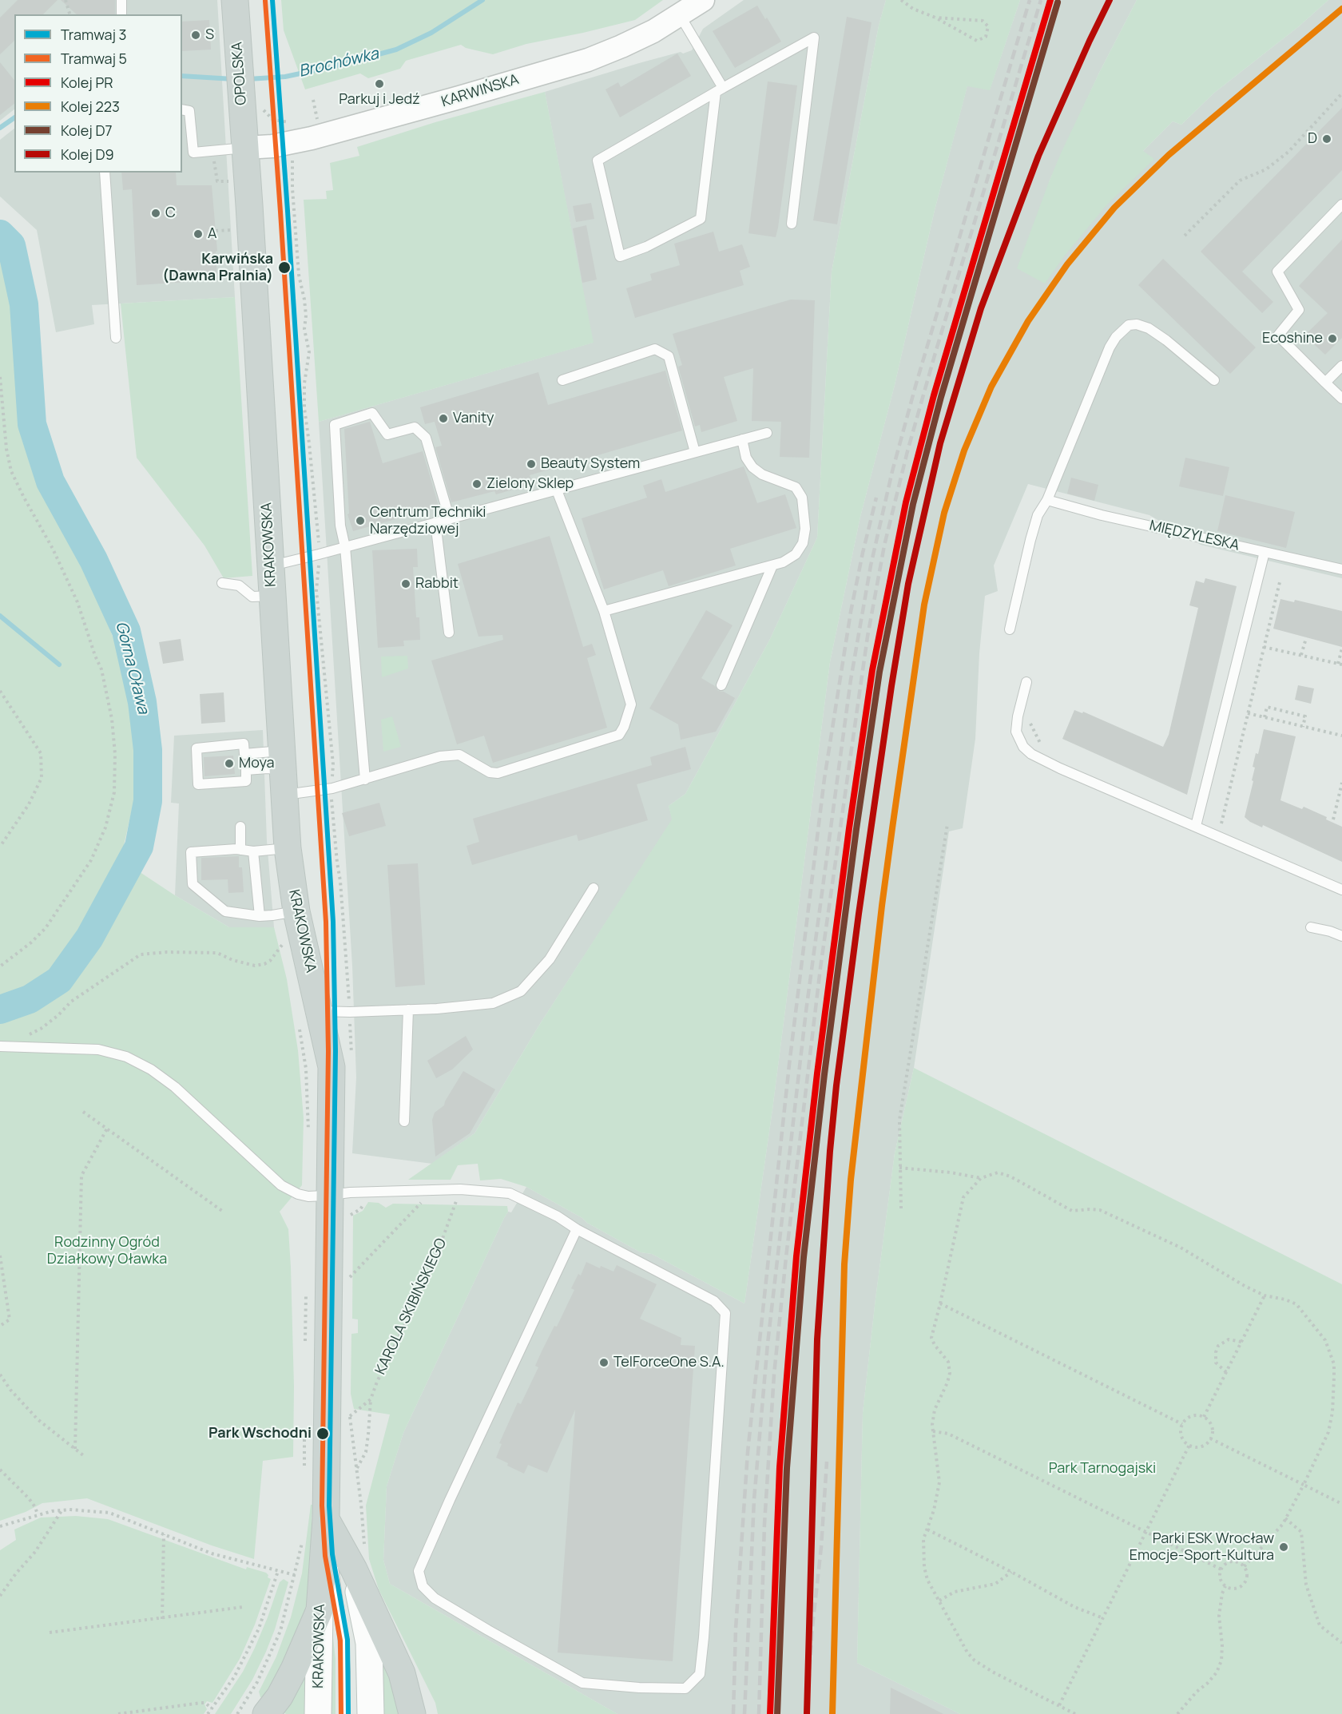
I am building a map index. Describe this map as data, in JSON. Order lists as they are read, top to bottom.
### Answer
{
  "streets": {
    "main road": ["OPOLSKA", "KRAKOWSKA"],
    "street": ["KARWIŃSKA"],
    "lane": ["MIĘDZYLESKA"],
    "path": ["KAROLA SKIBIŃSKIEGO"]
  },
  "crossings": [
    ["OPOLSKA", "KARWIŃSKA"],
    ["OPOLSKA", "KRAKOWSKA"],
    ["KARWIŃSKA", "KRAKOWSKA"]
  ],
  "water": ["Brochówka", "Górna Oława"],
  "parks": ["Rodzinny Ogród Działkowy Oławka", "Park Tarnogajski"],
  "places": [
    "S",
    "Parkuj i Jedź",
    "D",
    "C",
    "A",
    "Karwińska (Dawna Pralnia)",
    "Ecoshine",
    "Vanity",
    "Beauty System",
    "Zielony Sklep",
    "Centrum Techniki Narzędziowej",
    "Rabbit",
    "Moya",
    "TelForceOne S.A.",
    "Park Wschodni",
    "Parki ESK Wrocław Emocje-Sport-Kultura"
  ],
  "lines": [
    "tram line 3",
    "rail line PR",
    "rail line D9",
    "tram line 5",
    "rail line D7",
    "rail line 223"
  ],
  "legend": [
    "Tramwaj 3",
    "Tramwaj 5",
    "Kolej PR",
    "Kolej 223",
    "Kolej D7",
    "Kolej D9"
  ]
}
